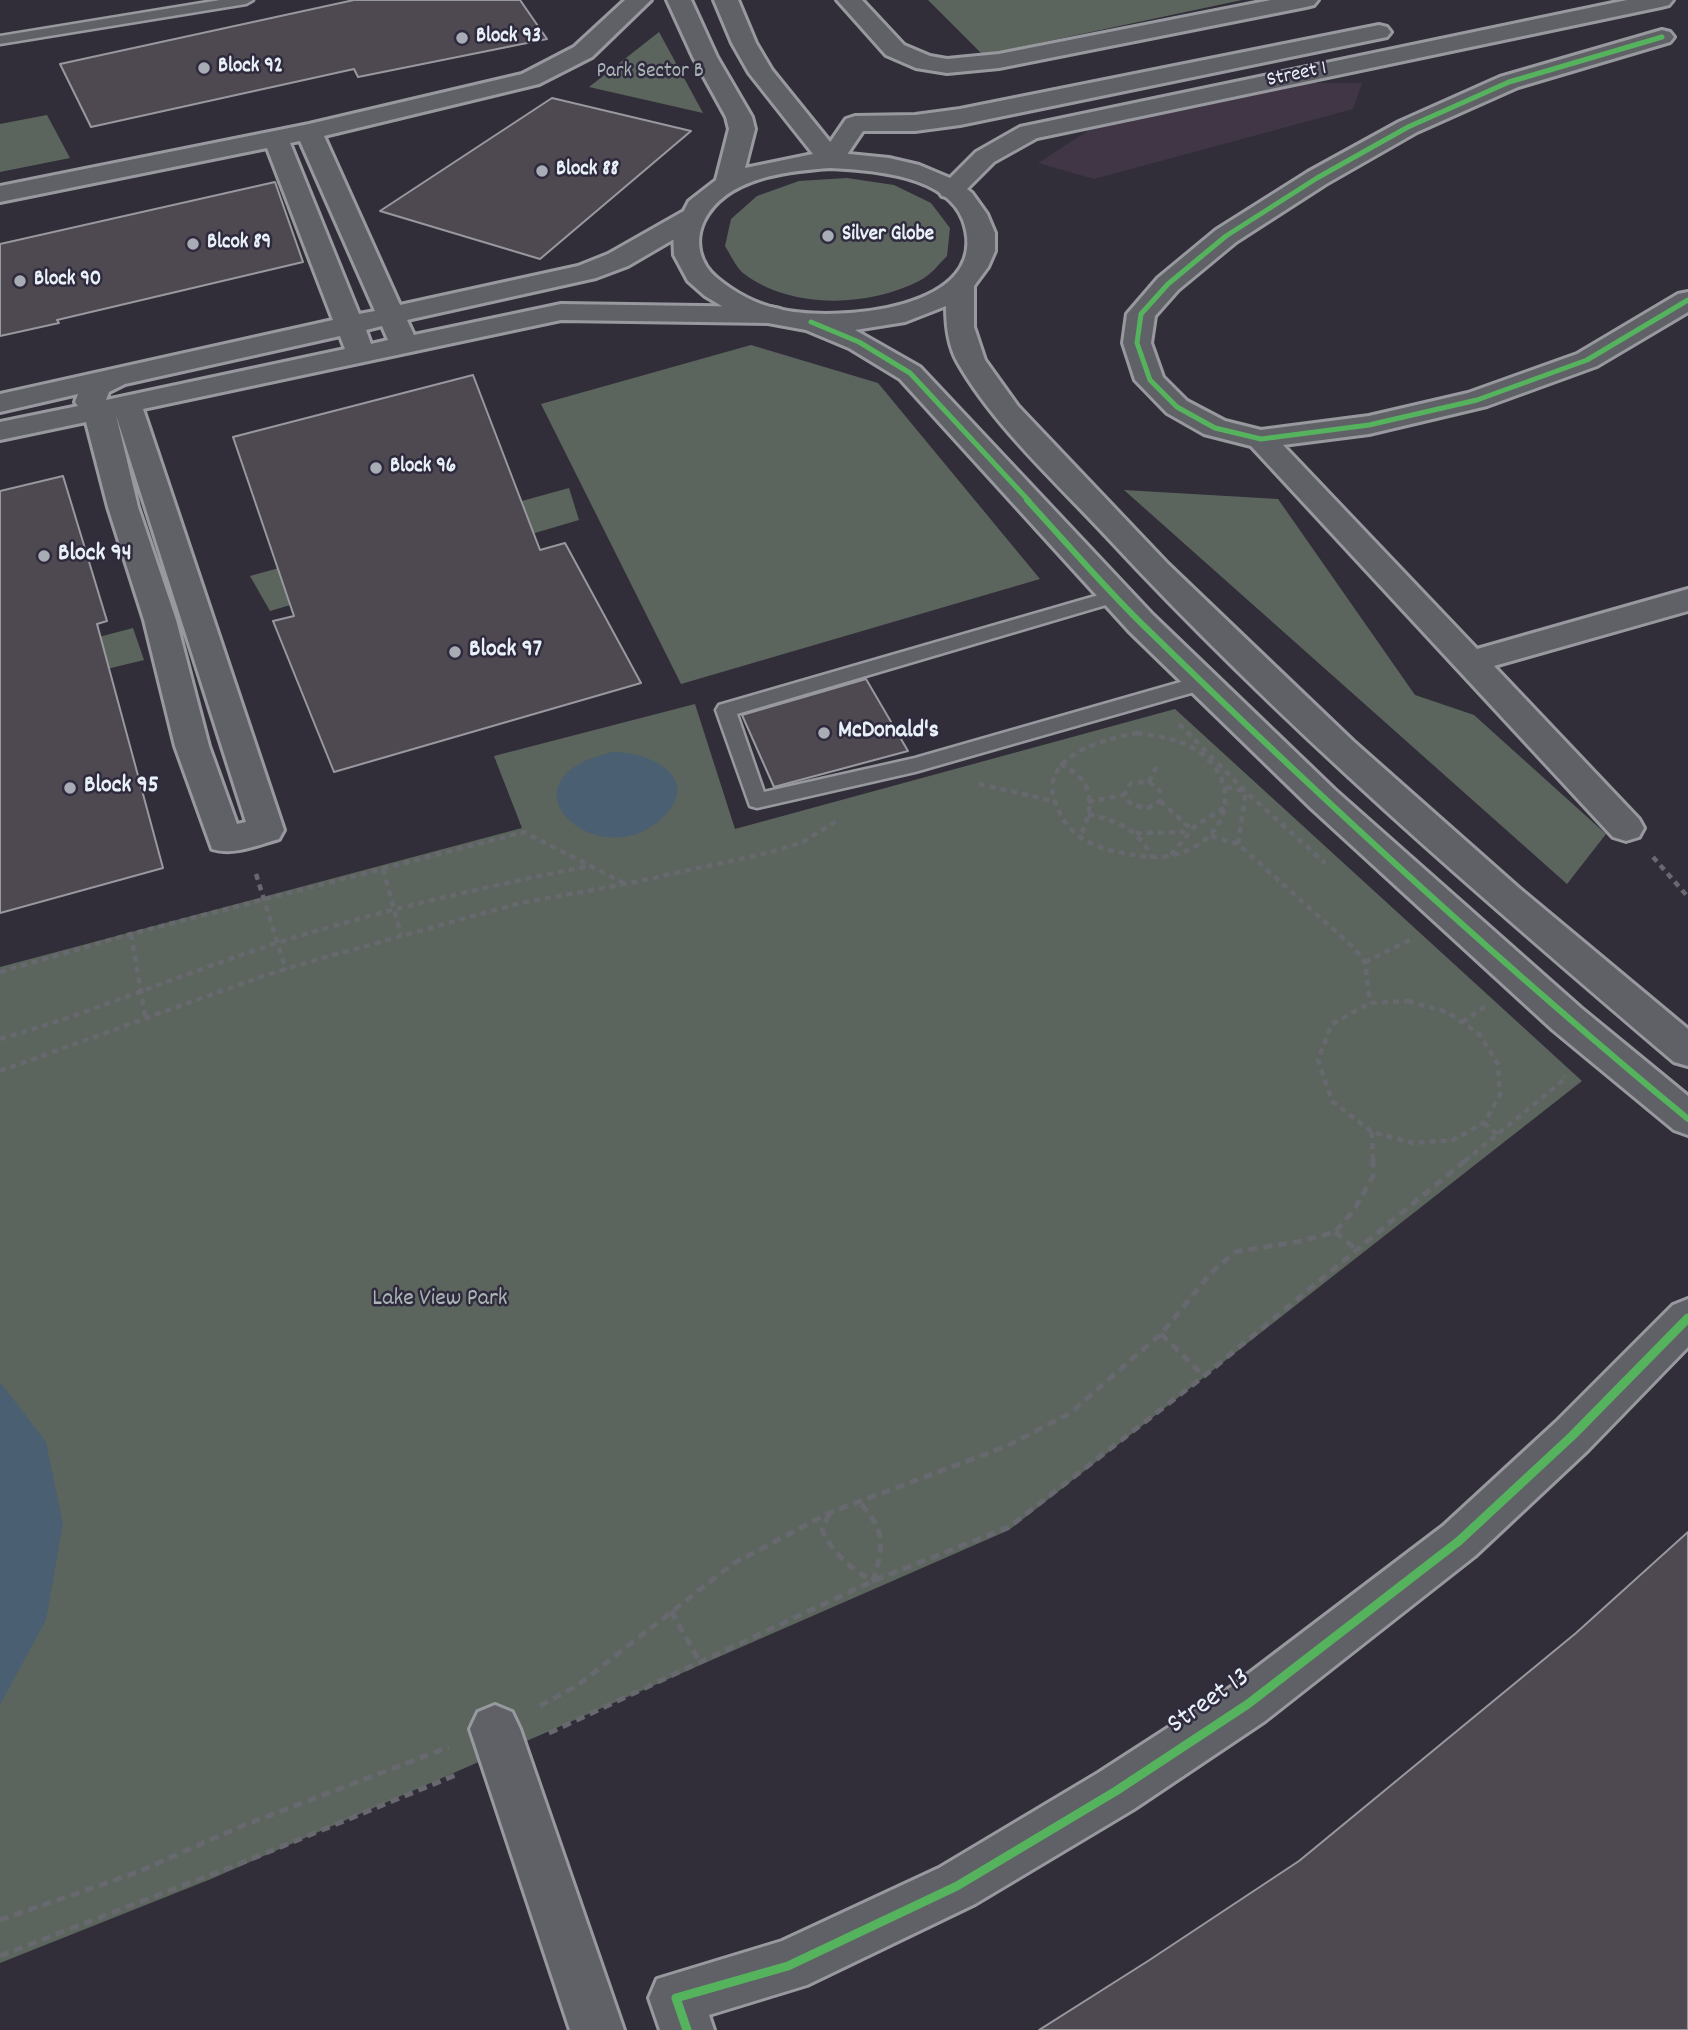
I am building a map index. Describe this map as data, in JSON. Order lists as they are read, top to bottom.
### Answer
{
  "streets": {
    "street": ["Street 1", "Street 13"]
  },
  "parks": ["Park Sector B", "Lake View Park"],
  "places": [
    "Block 93",
    "Block 92",
    "Block 88",
    "Silver Globe",
    "Blcok 89",
    "Block 90",
    "Block 96",
    "Block 94",
    "Block 97",
    "McDonald's",
    "Block 95"
  ]
}
